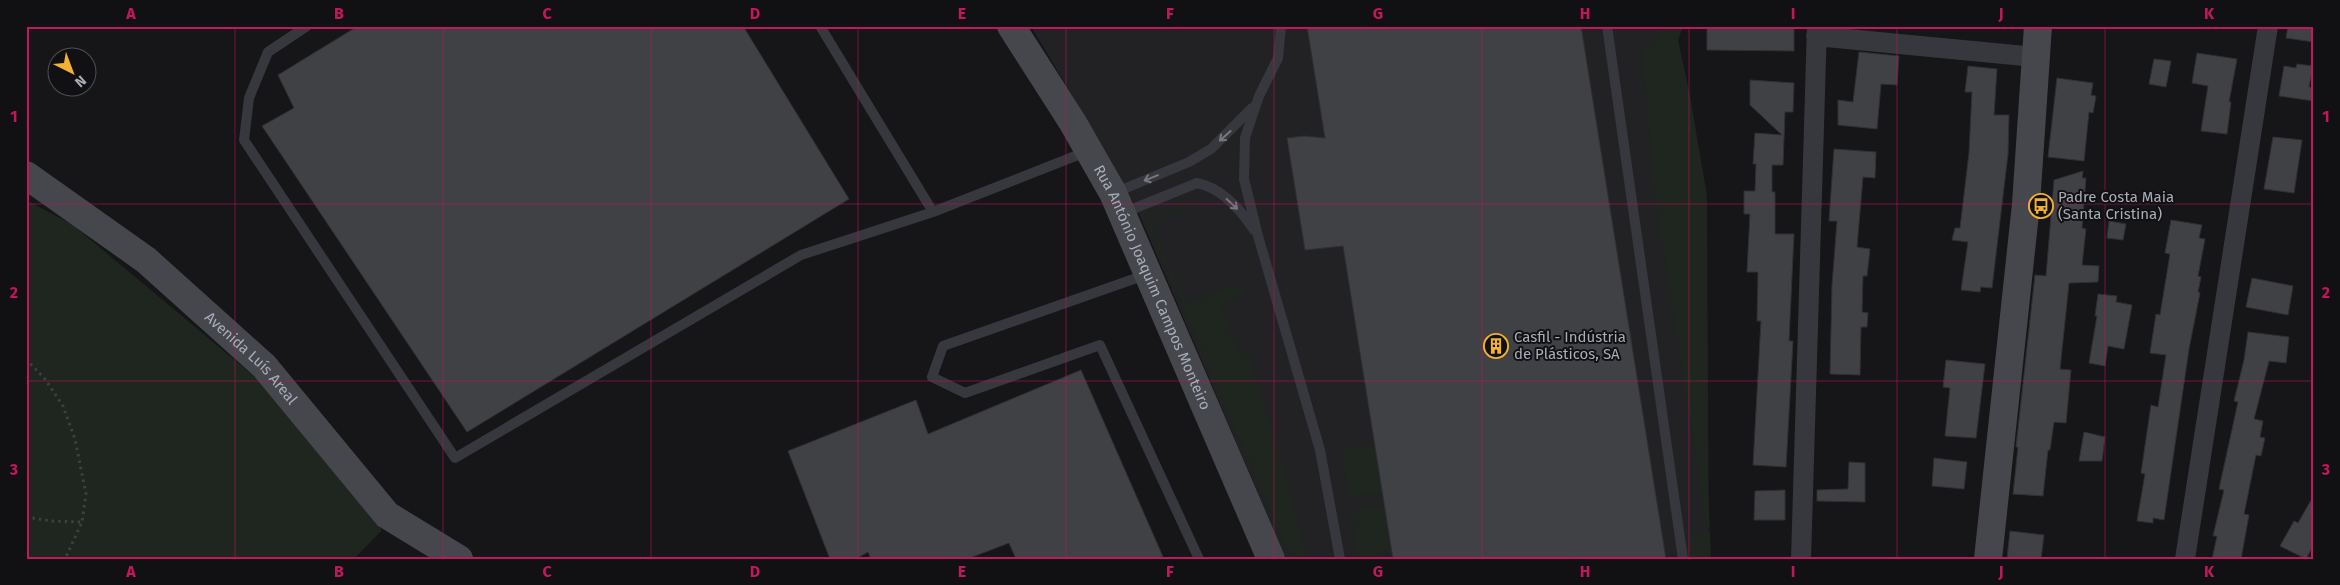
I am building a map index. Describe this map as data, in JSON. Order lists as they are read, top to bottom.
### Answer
{
  "streets": {
    "street": ["Rua António Joaquim Campos Monteiro", "Avenida Luís Areal"]
  },
  "places": {
    "bus stop": ["Padre Costa Maia (Santa Cristina)"],
    "building": ["Casfil - Indústria de Plásticos, SA"]
  },
  "north": "bottom right",
  "grid": {
    "columns": [
      "A",
      "B",
      "C",
      "D",
      "E",
      "F",
      "G",
      "H",
      "I",
      "J",
      "K"
    ],
    "rows": ["1", "2", "3"]
  }
}
